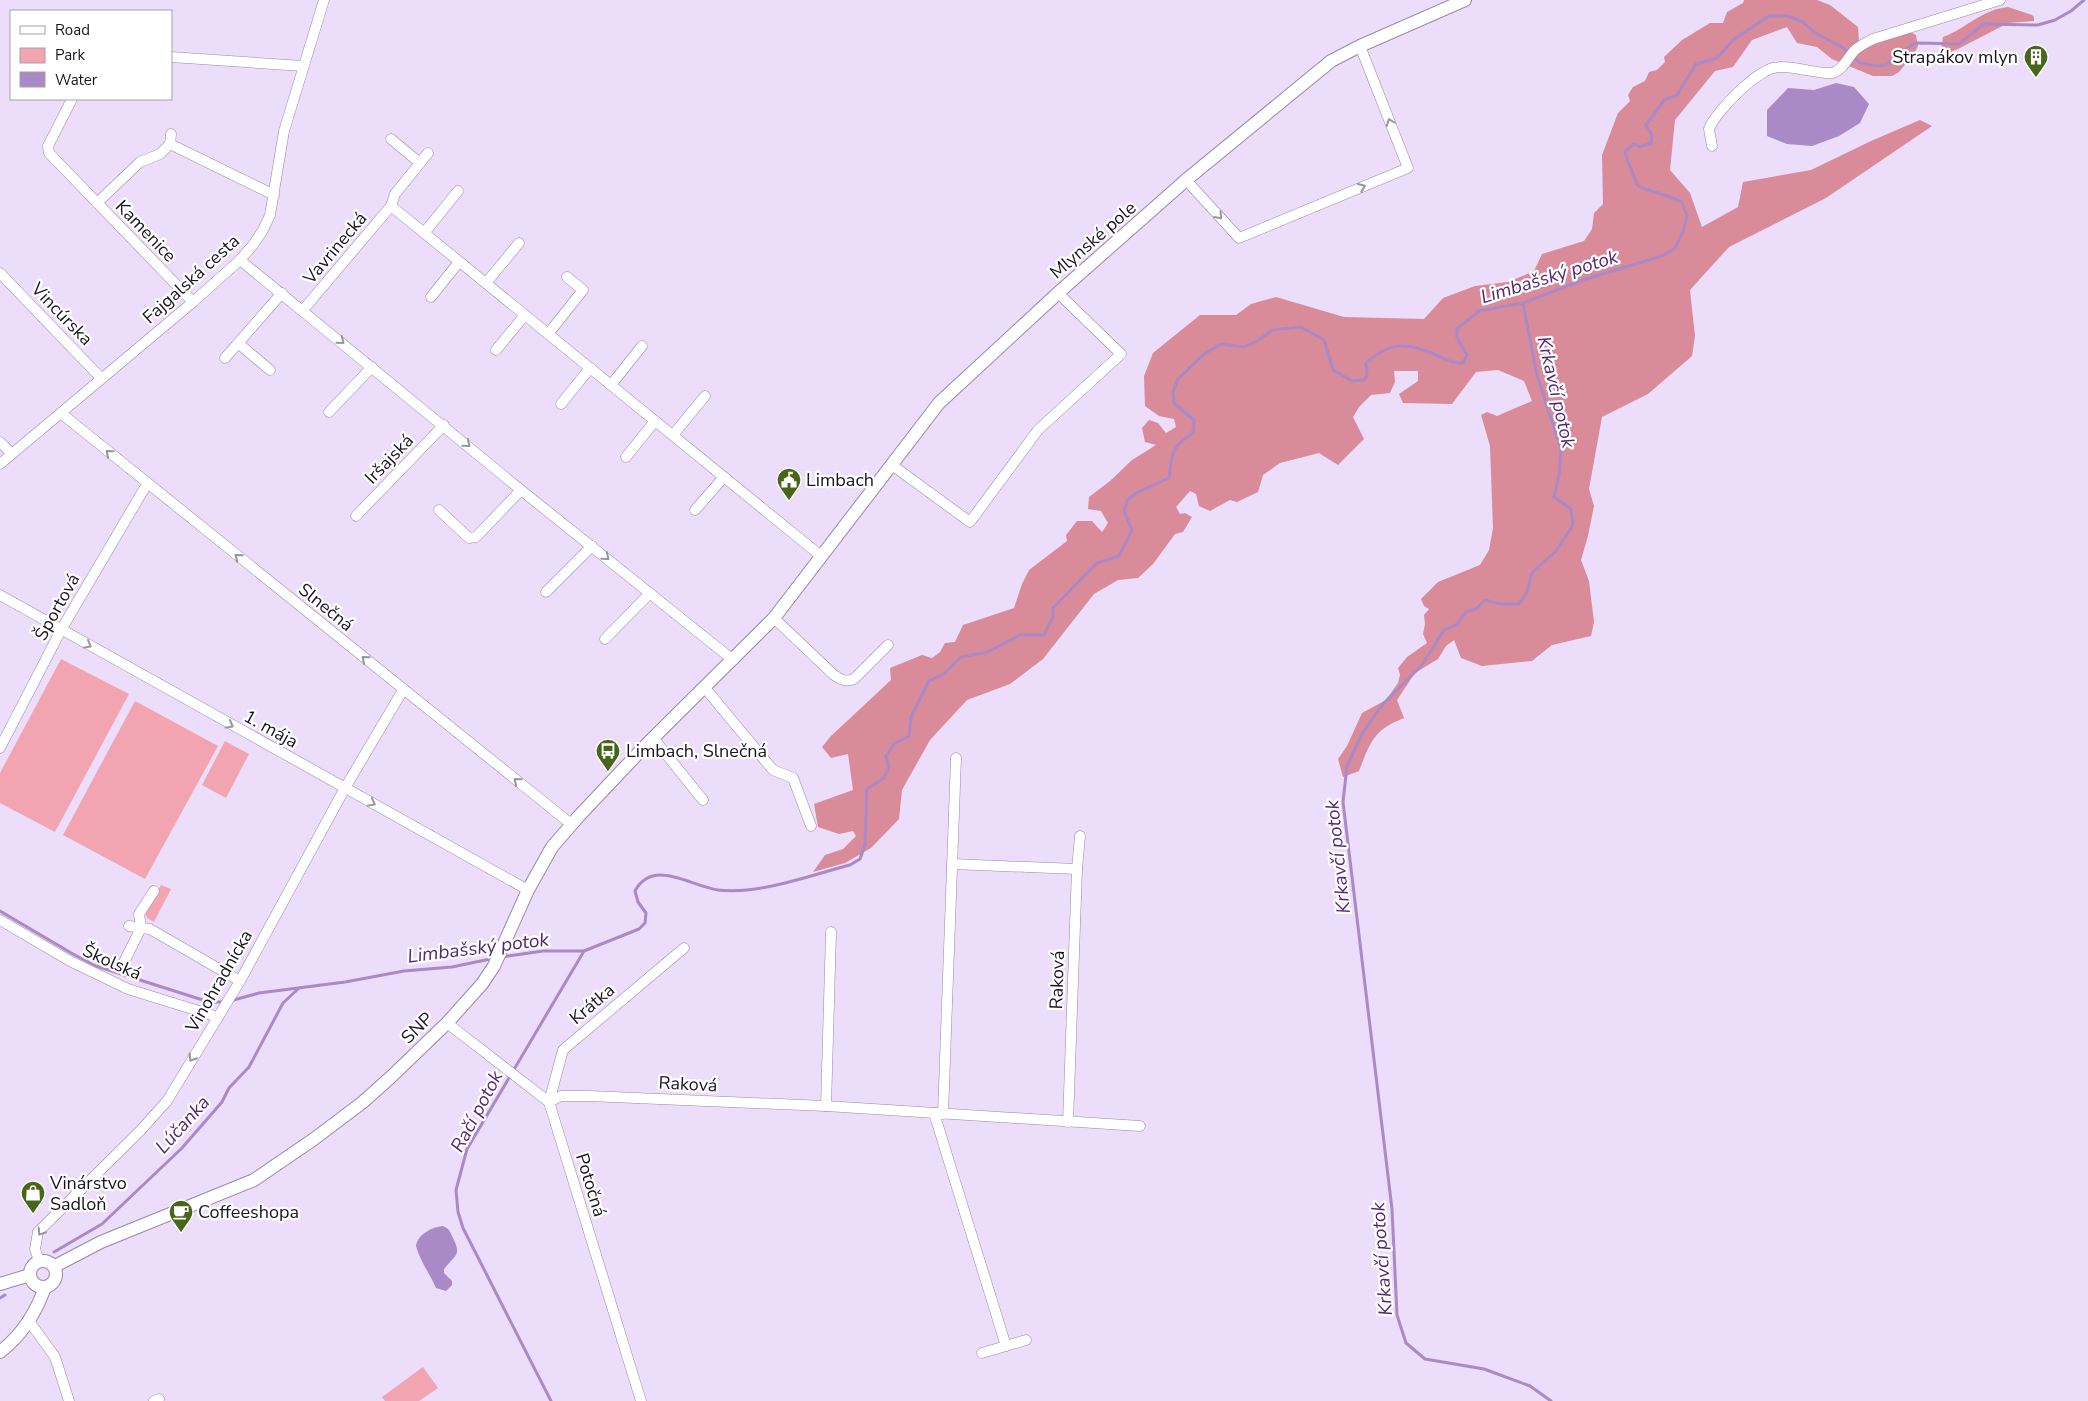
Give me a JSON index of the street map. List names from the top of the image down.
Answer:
{
  "streets": {
    "street": [
      "Kamenice",
      "Mlynské pole",
      "Vavrinecká",
      "Fajgalská cesta",
      "Vincúrska",
      "Iršajská",
      "Športová",
      "Slnečná",
      "1. mája",
      "Školská",
      "Raková",
      "Vinohradnícka",
      "Krátka",
      "SNP",
      "Potočná"
    ]
  },
  "crossings": [
    ["Kamenice", "Fajgalská cesta"],
    ["Mlynské pole", "Vavrinecká"],
    ["Mlynské pole", "SNP"],
    ["Fajgalská cesta", "Vincúrska"],
    ["Fajgalská cesta", "Slnečná"],
    ["Športová", "Slnečná"],
    ["Športová", "1. mája"],
    ["Slnečná", "Vinohradnícka"],
    ["Slnečná", "SNP"],
    ["1. mája", "Vinohradnícka"],
    ["1. mája", "SNP"],
    ["Školská", "Vinohradnícka"],
    ["Raková", "Krátka"],
    ["Raková", "Potočná"],
    ["Vinohradnícka", "SNP"],
    ["Krátka", "Potočná"]
  ],
  "one_way": ["Slnečná", "1. mája", "Vinohradnícka"],
  "water": [
    "Limbašský potok",
    "Krkavčí potok",
    "Račí potok",
    "Lúčanka"
  ],
  "places": {
    "building": ["Strapákov mlyn"],
    "public building": ["Limbach"],
    "bus stop": ["Limbach, Slnečná"],
    "shop": ["Vinárstvo Sadloň"],
    "cafe": ["Coffeeshopa"]
  },
  "legend": ["Road", "Park", "Water"]
}
